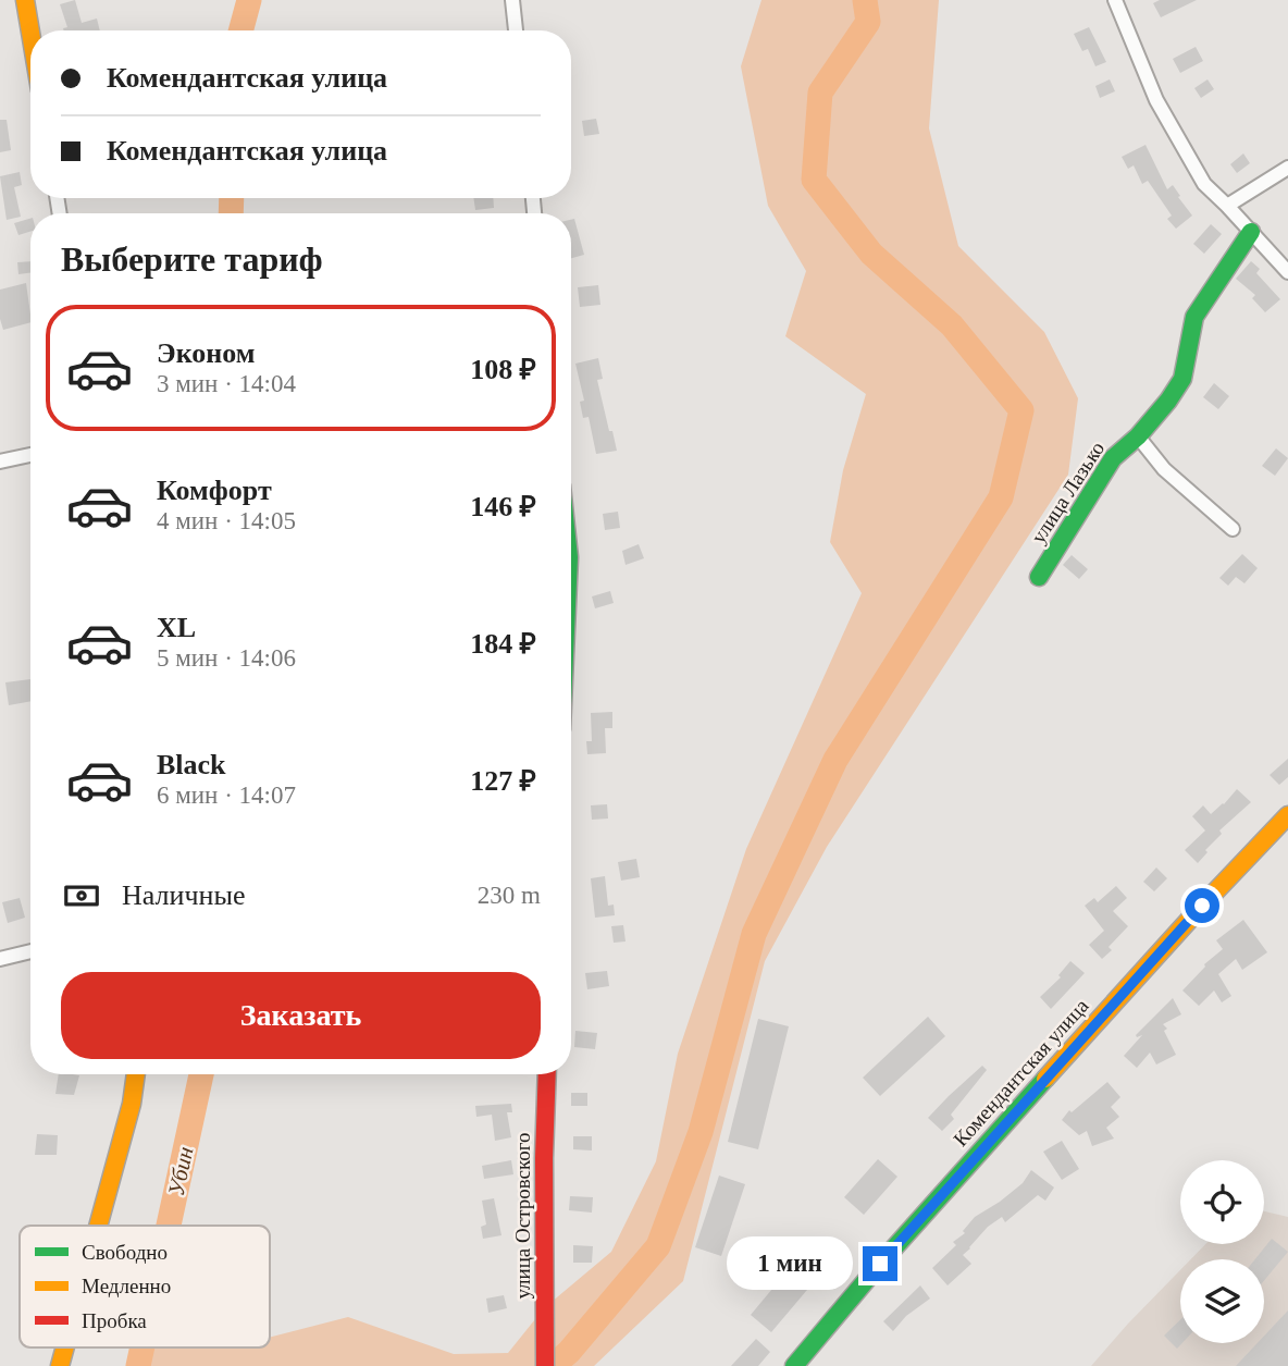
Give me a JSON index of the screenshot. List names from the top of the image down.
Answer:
{
  "streets": {
    "street": ["улица Лазько", "Комендантская улица", "улица Островского"]
  },
  "water": ["Убин"],
  "legend": ["Свободно", "Медленно", "Пробка"],
  "page": {
    "banner": ["Комендантская улица", "Комендантская улица"],
    "heading": "Выберите тариф",
    "list": [
      {
        "name": "Эконом",
        "note": "3 мин · 14:04",
        "value": "108 ₽"
      },
      {
        "name": "Комфорт",
        "note": "4 мин · 14:05",
        "value": "146 ₽"
      },
      {
        "name": "XL",
        "note": "5 мин · 14:06",
        "value": "184 ₽"
      },
      {
        "name": "Black",
        "note": "6 мин · 14:07",
        "value": "127 ₽"
      }
    ],
    "pay": ["Наличные", "230 m"],
    "buttons": "Заказать",
    "bubble": "1 мин"
  }
}
